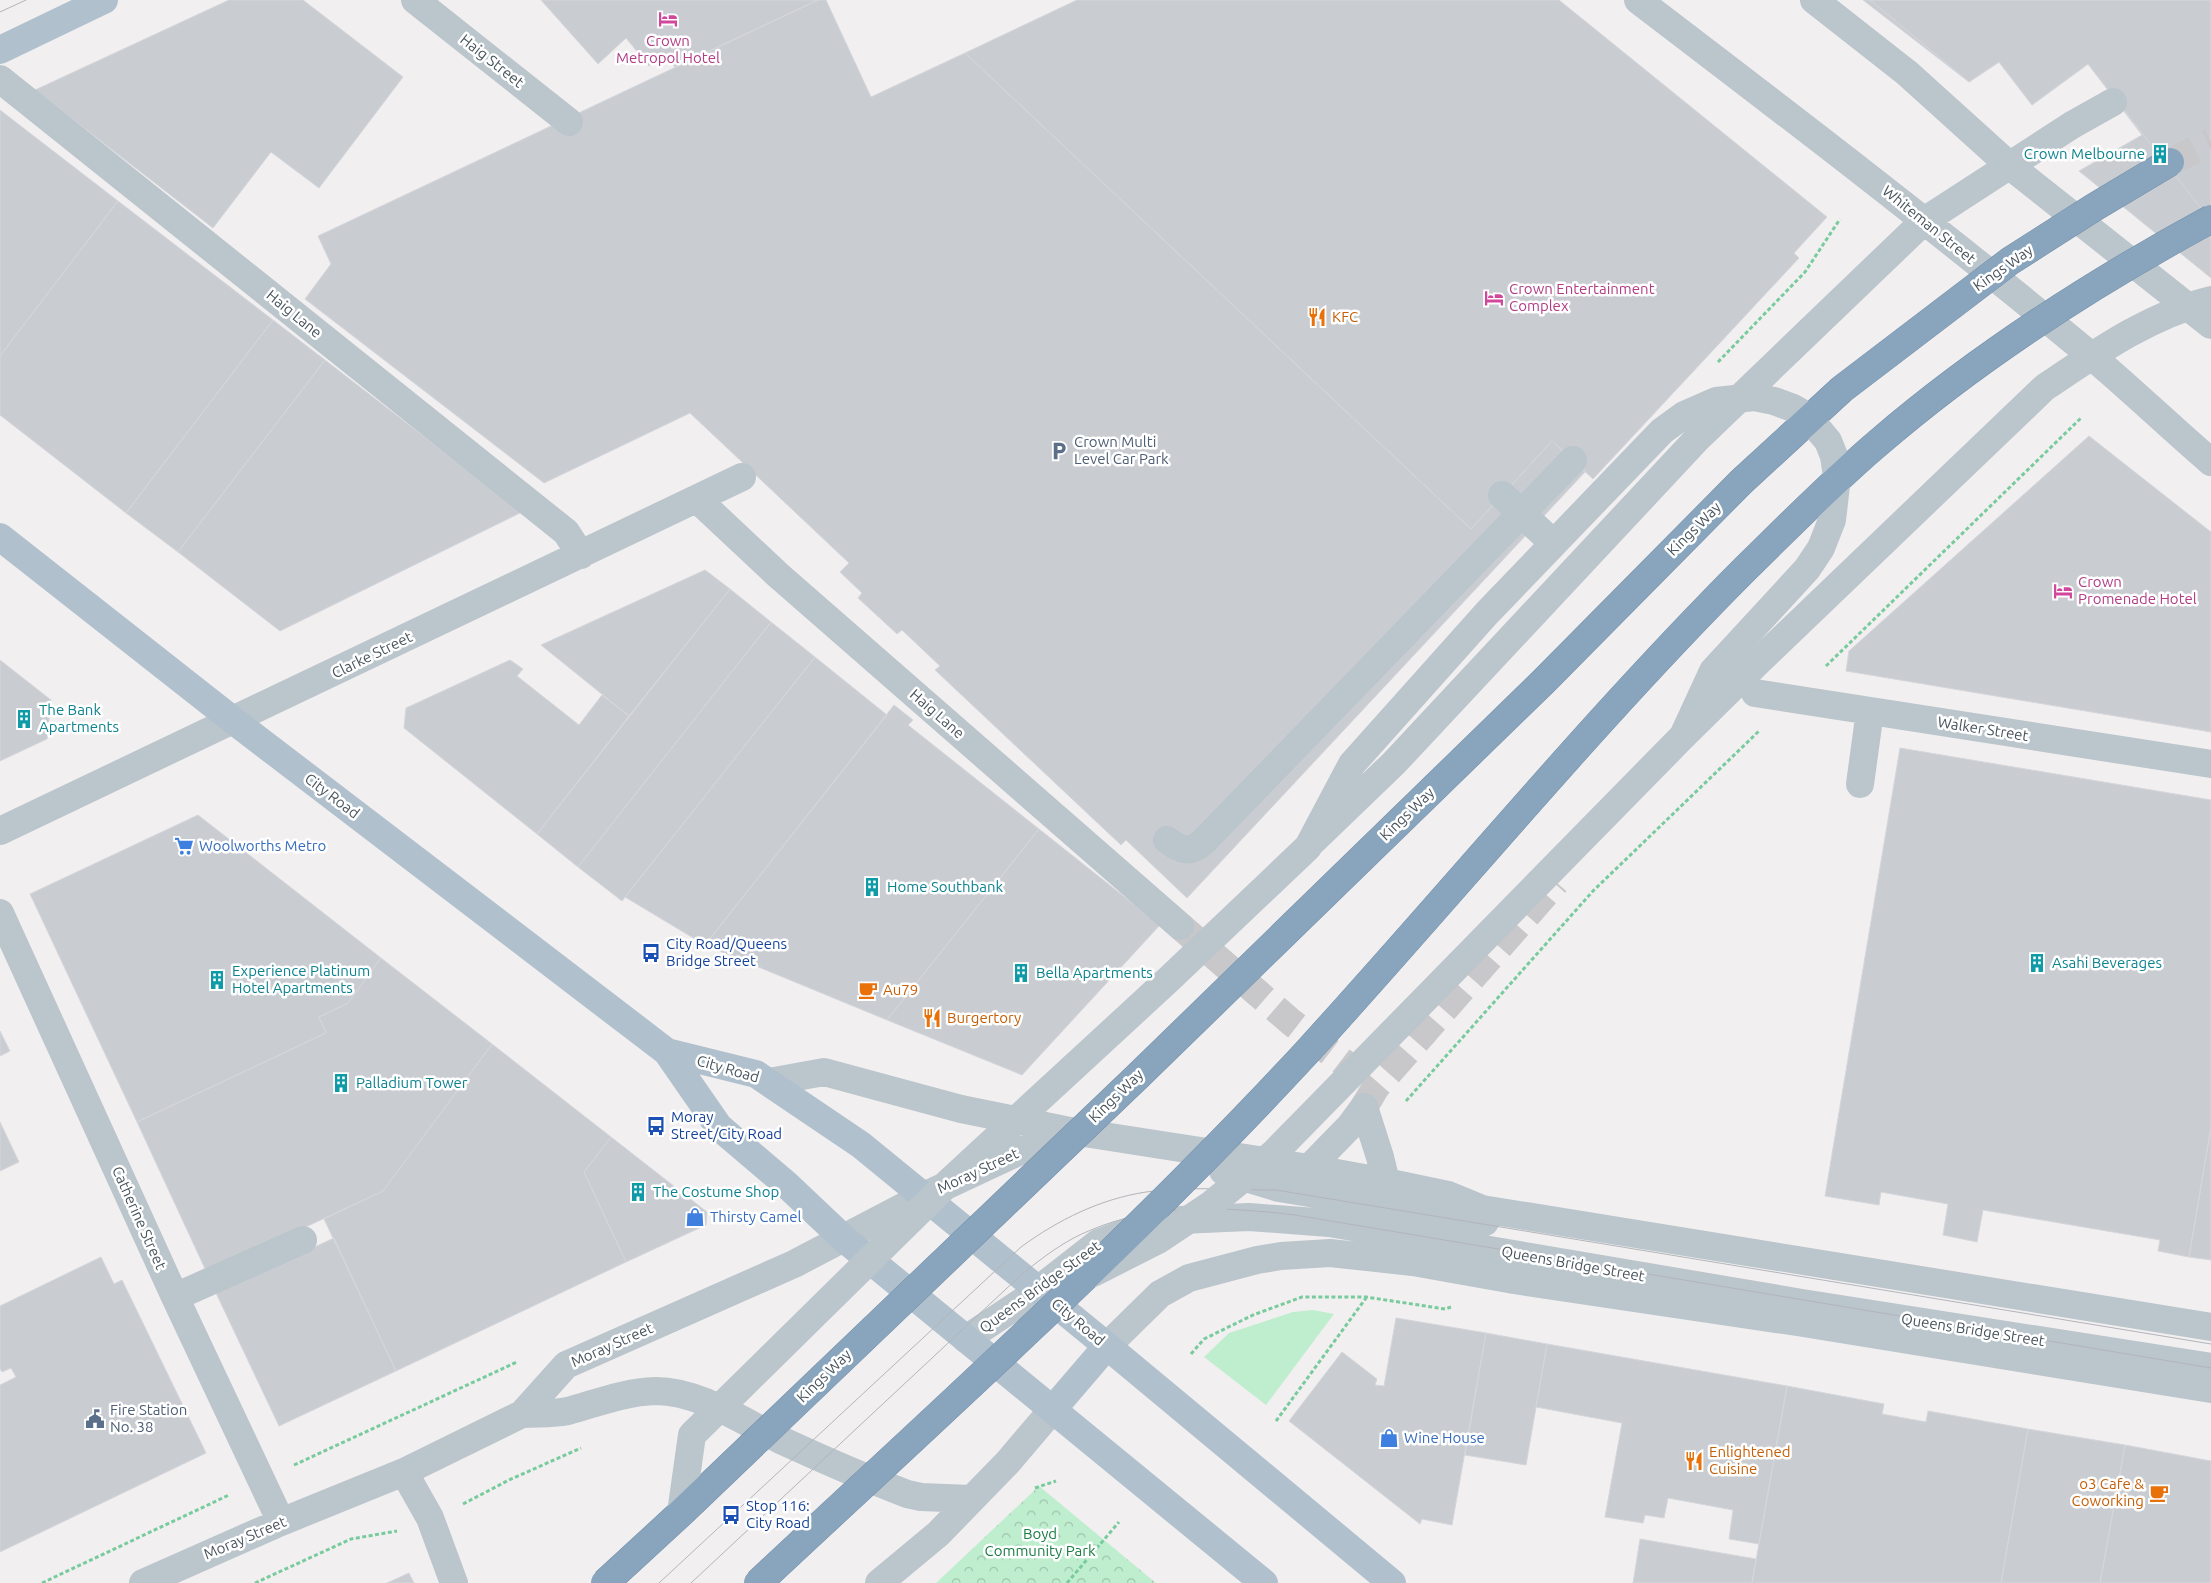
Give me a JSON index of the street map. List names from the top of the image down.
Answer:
{
  "streets": {
    "highway": ["Kings Way"],
    "main road": ["City Road", "Queens Bridge Street"],
    "street": [
      "Haig Street",
      "Whiteman Street",
      "Haig Lane",
      "Clarke Street",
      "Walker Street",
      "Moray Street",
      "Catherine Street"
    ]
  },
  "crossings": [
    ["Haig Lane", "Clarke Street"],
    ["Clarke Street", "City Road"],
    ["City Road", "Moray Street"],
    ["City Road", "Queens Bridge Street"],
    ["Moray Street", "Catherine Street"],
    ["Moray Street", "Queens Bridge Street"]
  ],
  "parks": ["Boyd Community Park"],
  "places": {
    "hotel": ["Crown Metropol Hotel", "Crown Entertainment Complex", "Crown Promenade Hotel"],
    "building": [
      "Crown Melbourne",
      "The Bank Apartments",
      "Home Southbank",
      "Asahi Beverages",
      "Bella Apartments",
      "Experience Platinum Hotel Apartments",
      "Palladium Tower",
      "The Costume Shop"
    ],
    "restaurant": ["KFC", "Burgertory", "Enlightened Cuisine"],
    "parking": ["Crown Multi Level Car Park"],
    "supermarket": ["Woolworths Metro"],
    "bus stop": ["City Road/Queens Bridge Street", "Moray Street/City Road", "Stop 116: City Road"],
    "cafe": ["Au79", "o3 Cafe & Coworking"],
    "shop": ["Thirsty Camel", "Wine House"],
    "public building": ["Fire Station No. 38"]
  }
}
